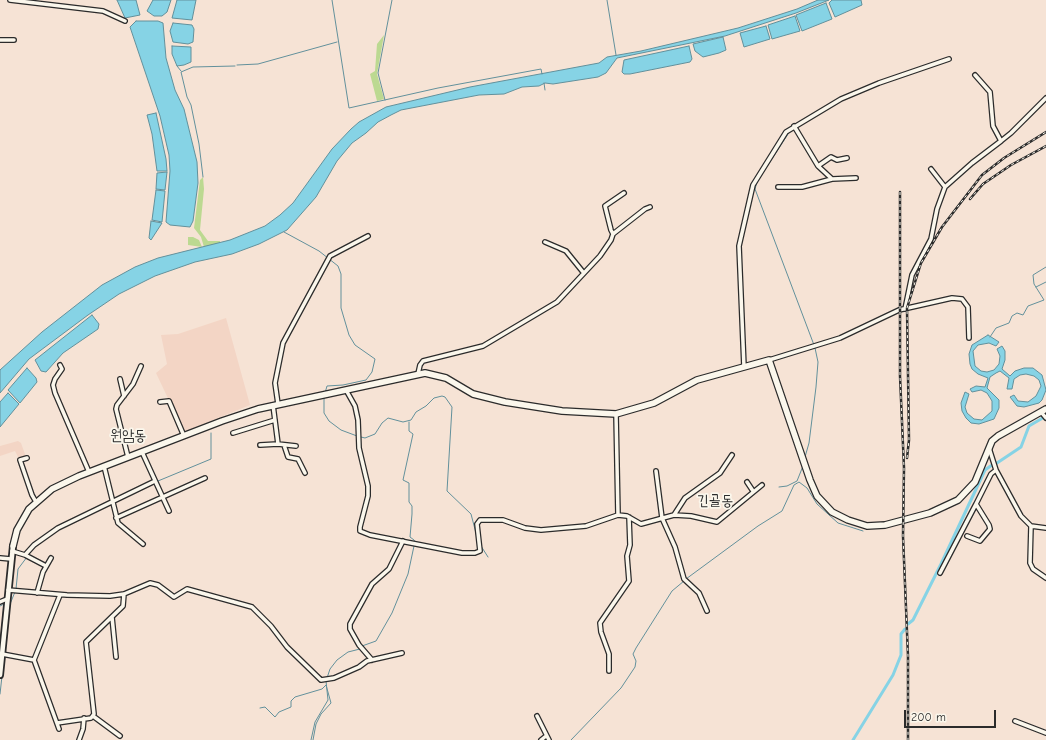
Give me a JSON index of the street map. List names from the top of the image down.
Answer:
{
  "districts": ["원암동", "긴골동"],
  "scale_bar": "200 m"
}
